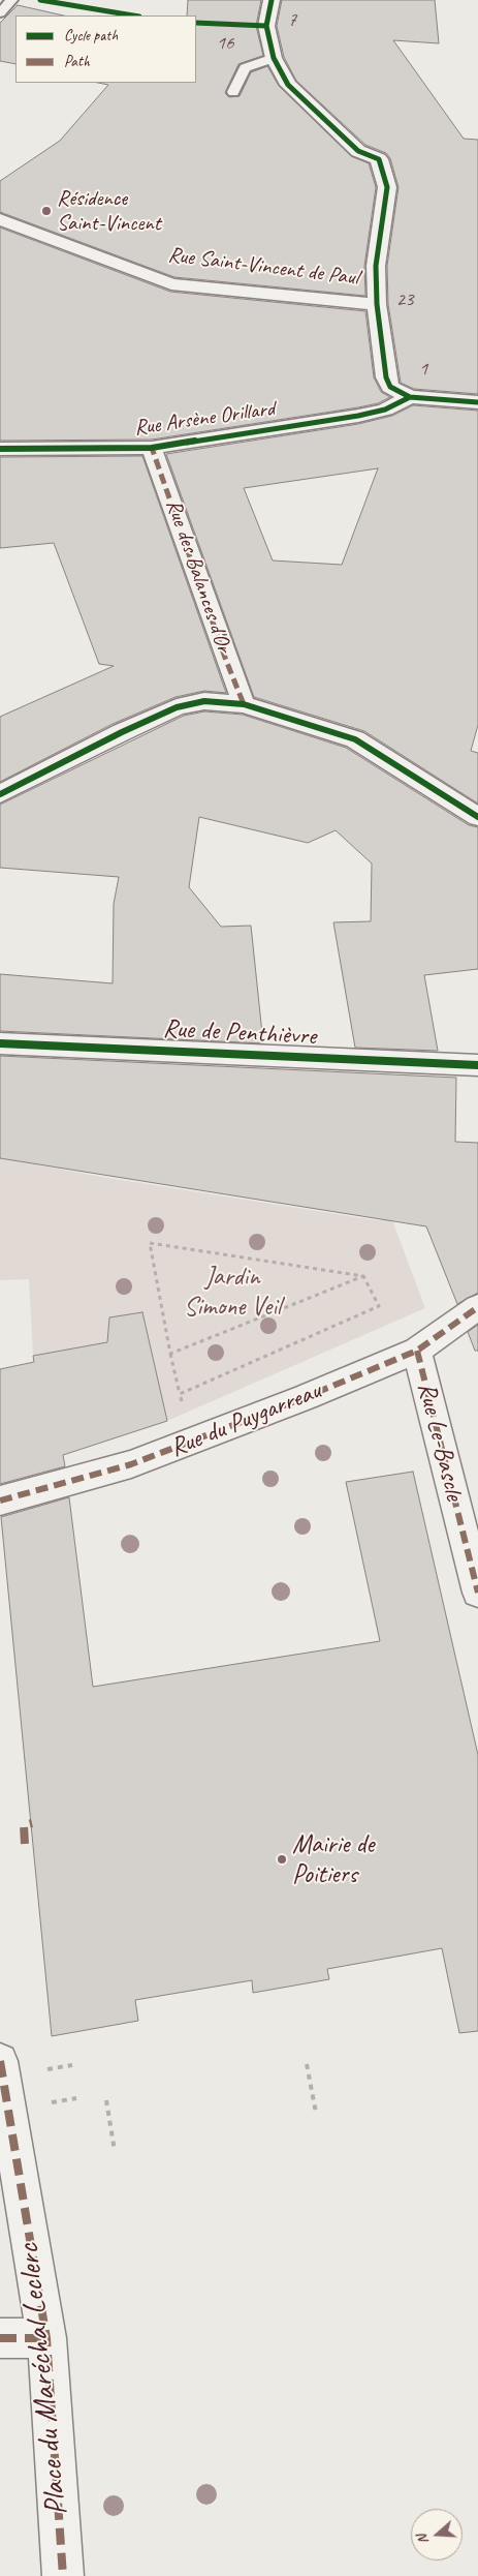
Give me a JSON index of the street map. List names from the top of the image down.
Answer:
{
  "streets": {
    "street": [
      "Rue Saint-Vincent de Paul",
      "Rue Arsène Orillard",
      "Rue des Balances d'Or",
      "Rue de Penthièvre",
      "Rue du Puygarreau",
      "Rue Le-Bascle",
      "Place du Maréchal Leclerc"
    ]
  },
  "crossings": [
    ["Rue Arsène Orillard", "Rue des Balances d'Or"],
    ["Rue du Puygarreau", "Rue Le-Bascle"]
  ],
  "parks": ["Jardin Simone Veil"],
  "places": ["Résidence Saint-Vincent", "Mairie de Poitiers"],
  "house_numbers": [
    "7",
    "16",
    "23",
    "1"
  ],
  "legend": ["Cycle path", "Path"],
  "north": "left"
}
